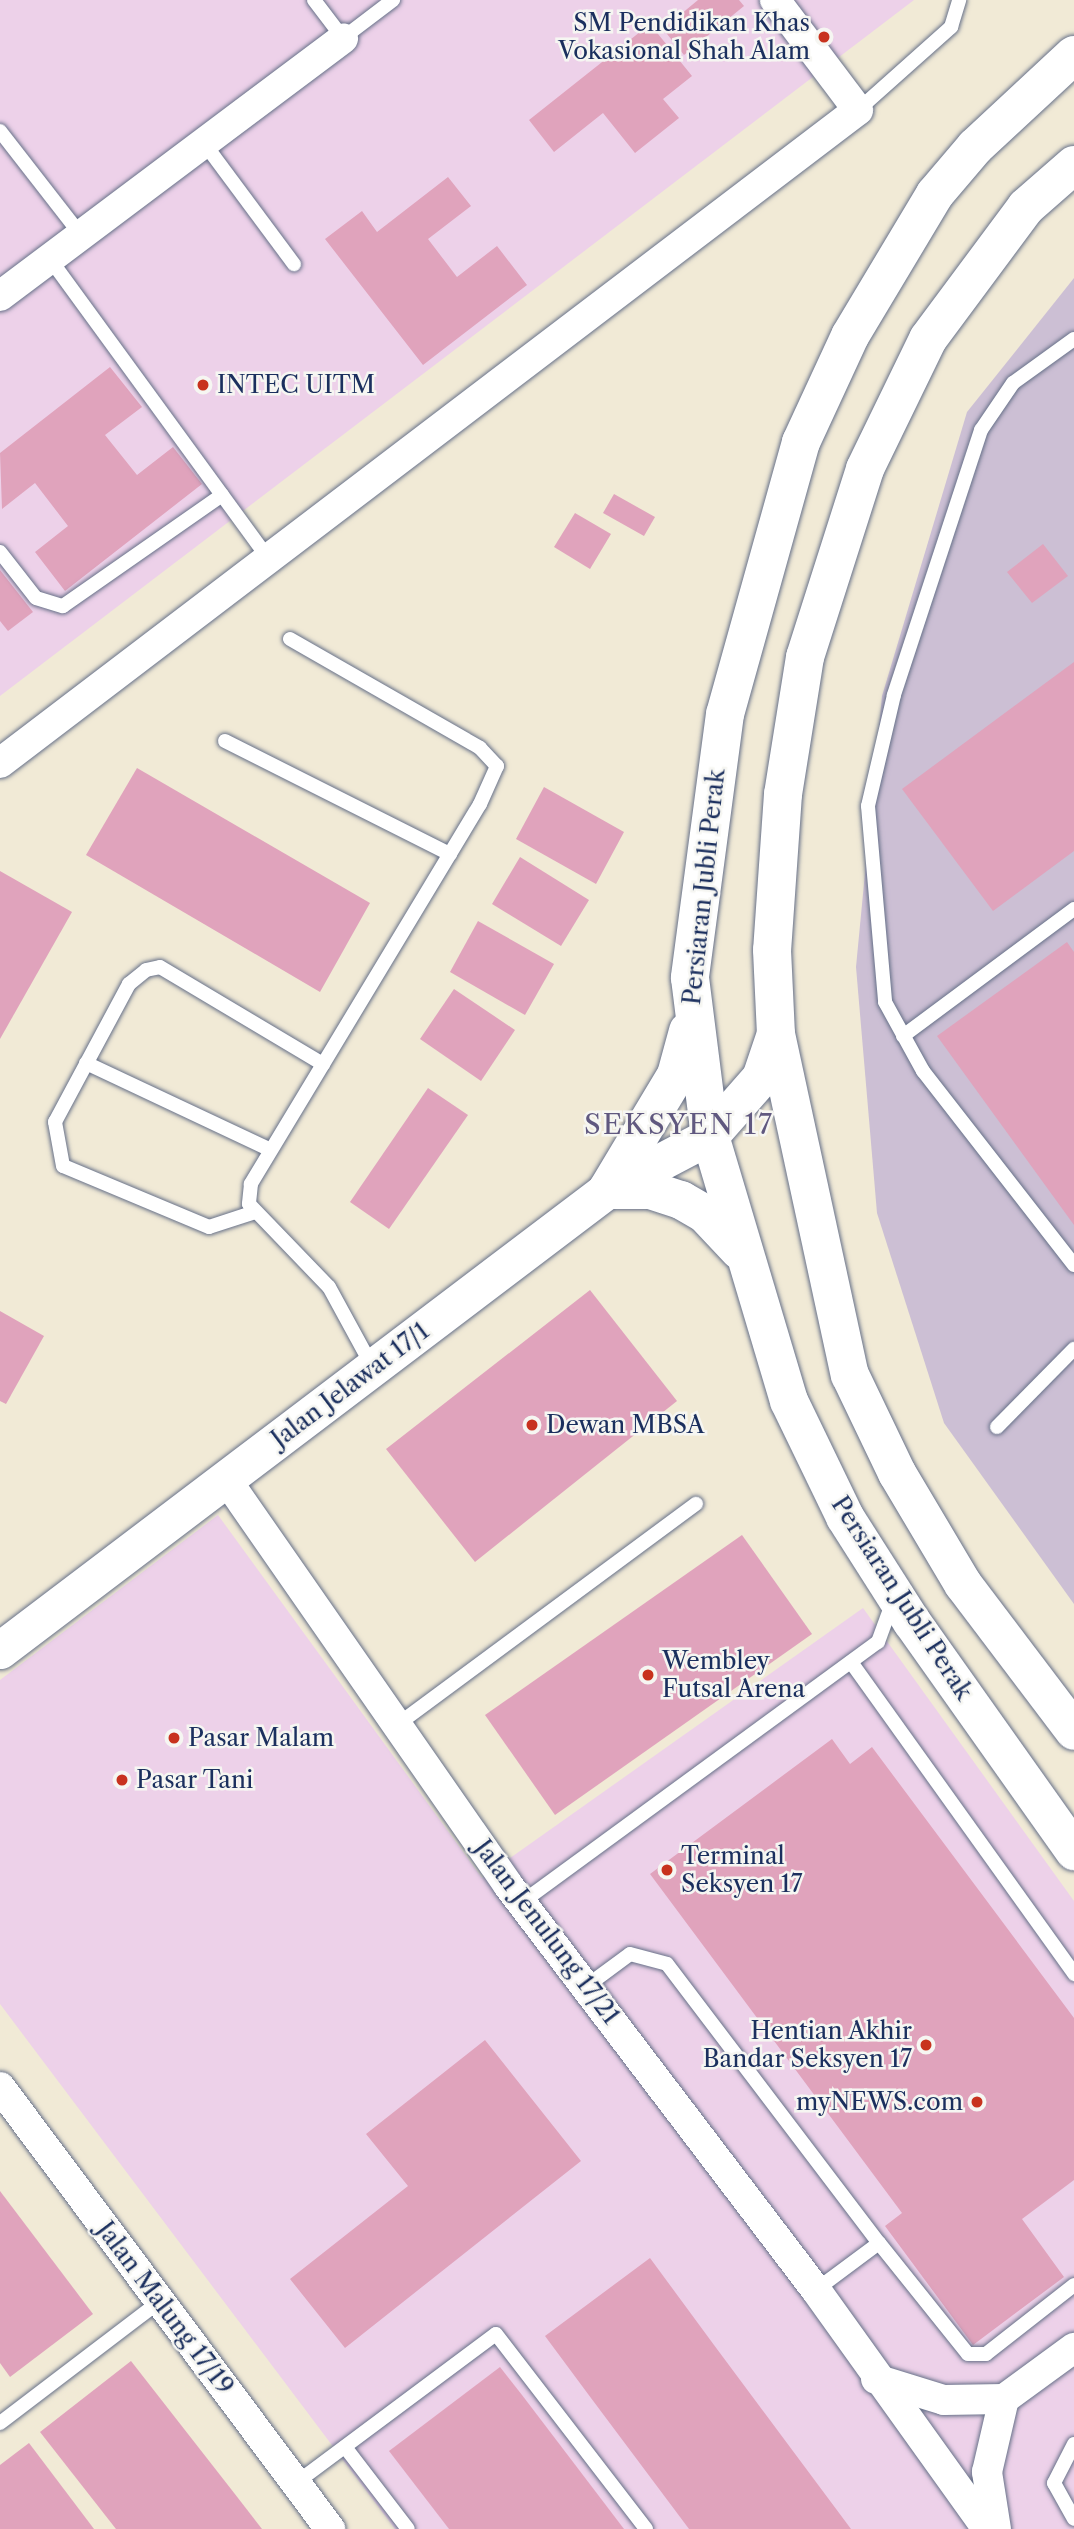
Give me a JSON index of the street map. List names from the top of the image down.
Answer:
{
  "streets": {
    "main road": ["Persiaran Jubli Perak"],
    "street": ["Jalan Jelawat 17/1", "Jalan Jenulung 17/21", "Jalan Malung 17/19"]
  },
  "crossings": [
    ["Persiaran Jubli Perak", "Jalan Jelawat 17/1"],
    ["Jalan Jelawat 17/1", "Jalan Jenulung 17/21"]
  ],
  "districts": ["SEKSYEN 17"],
  "places": [
    "SM Pendidikan Khas Vokasional Shah Alam",
    "INTEC UITM",
    "Dewan MBSA",
    "Wembley Futsal Arena",
    "Pasar Malam",
    "Pasar Tani",
    "Terminal Seksyen 17",
    "Hentian Akhir Bandar Seksyen 17",
    "myNEWS.com"
  ]
}
